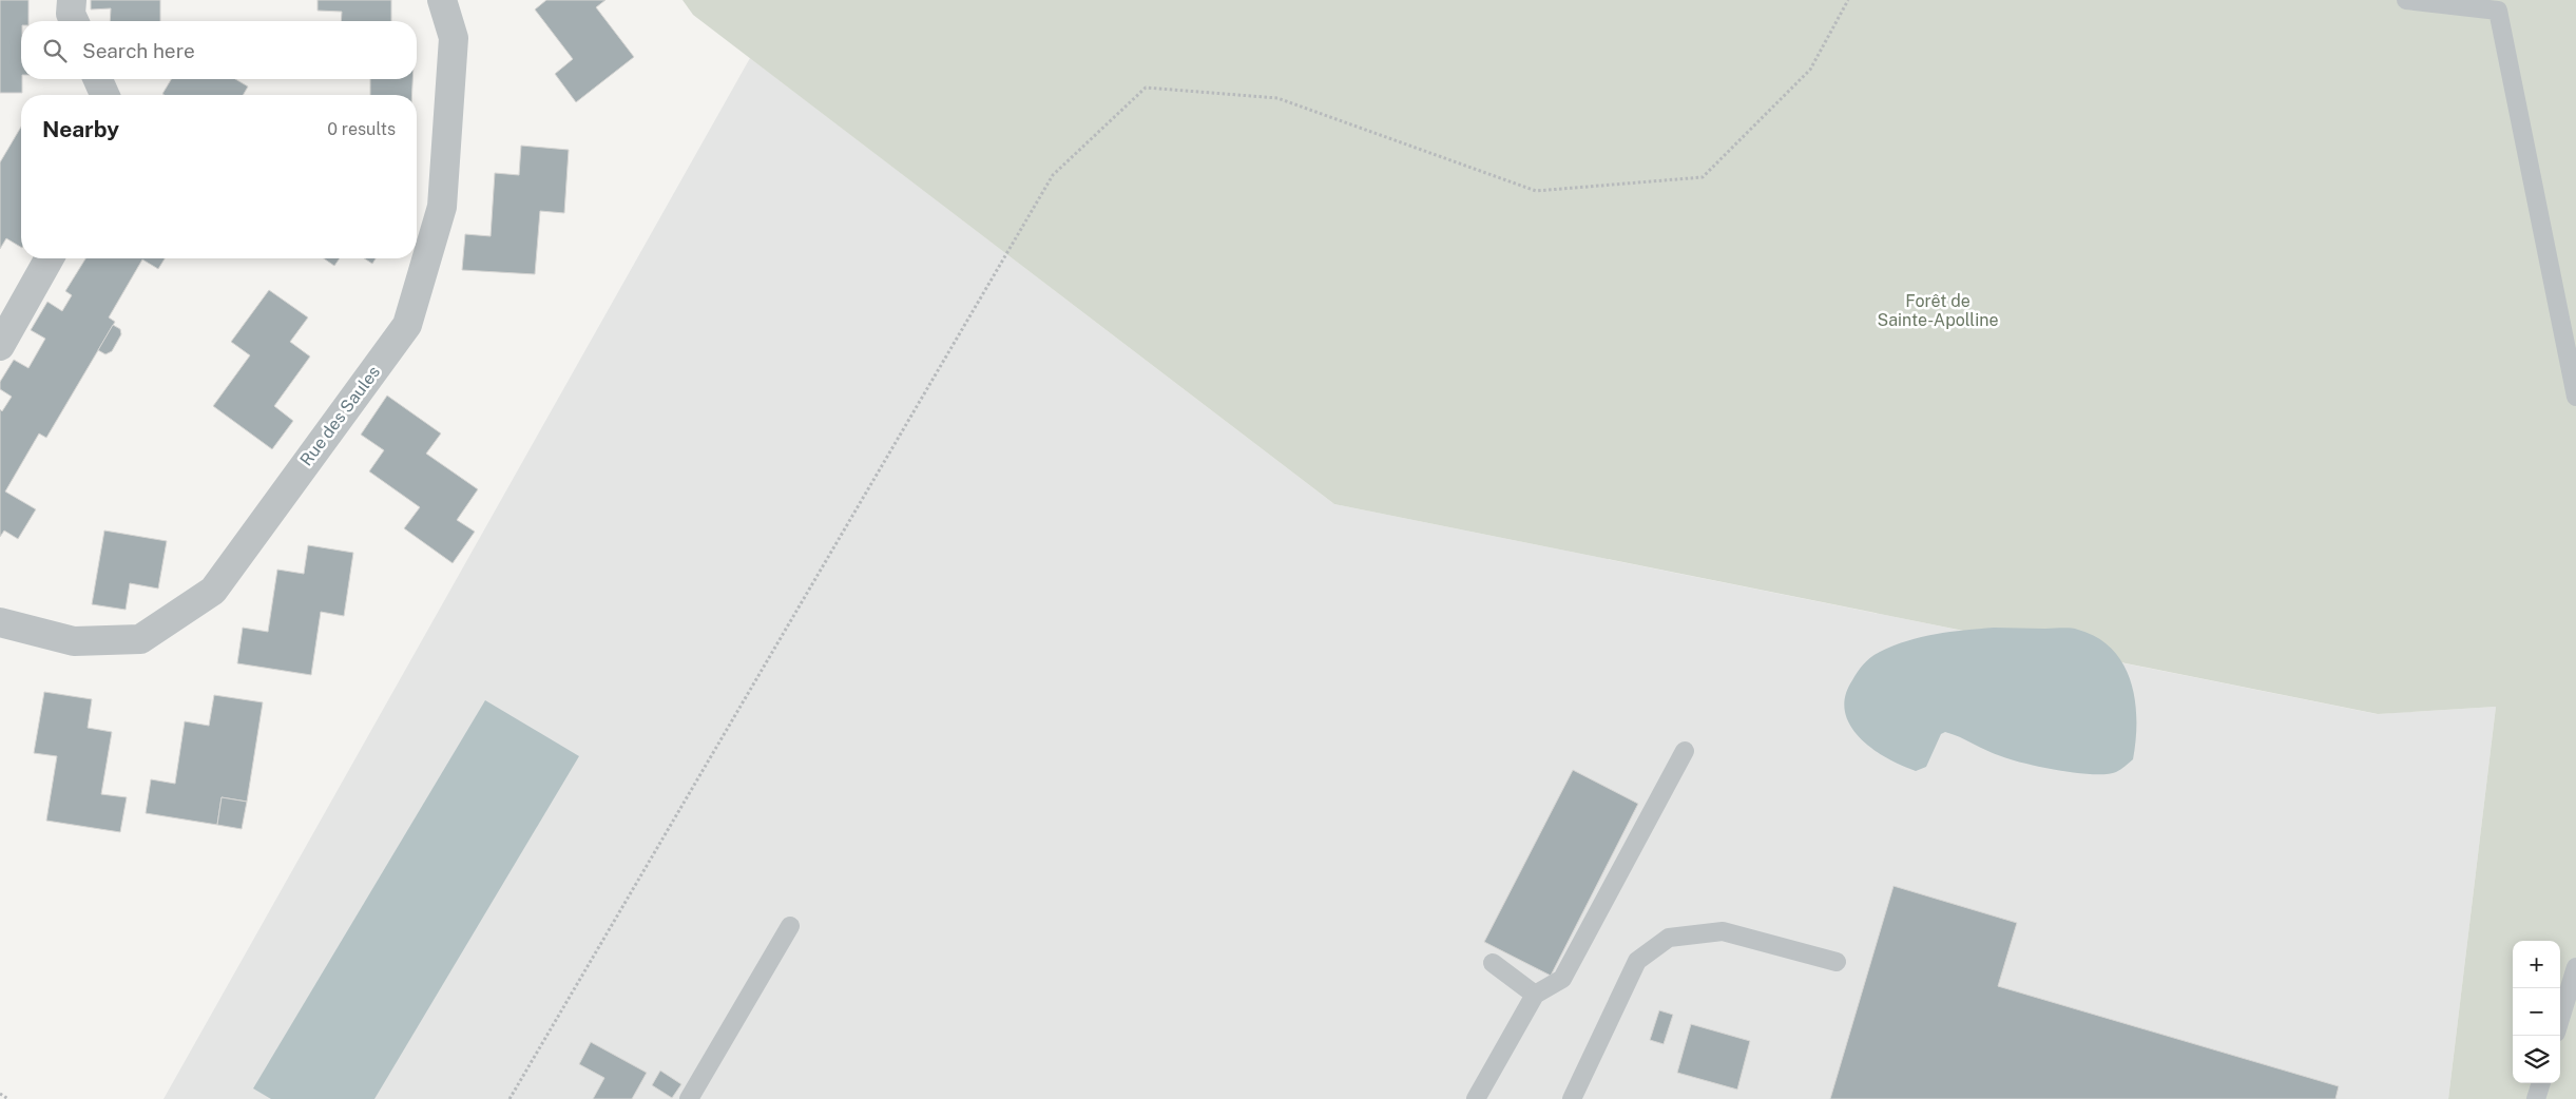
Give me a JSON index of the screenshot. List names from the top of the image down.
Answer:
{
  "streets": {
    "street": ["Rue des Saules"]
  },
  "parks": ["Forêt de Sainte-Apolline"],
  "page": {
    "search": "Search here",
    "heading": ["Nearby", "0 results"],
    "map_buttons": ["+", "−"]
  }
}
